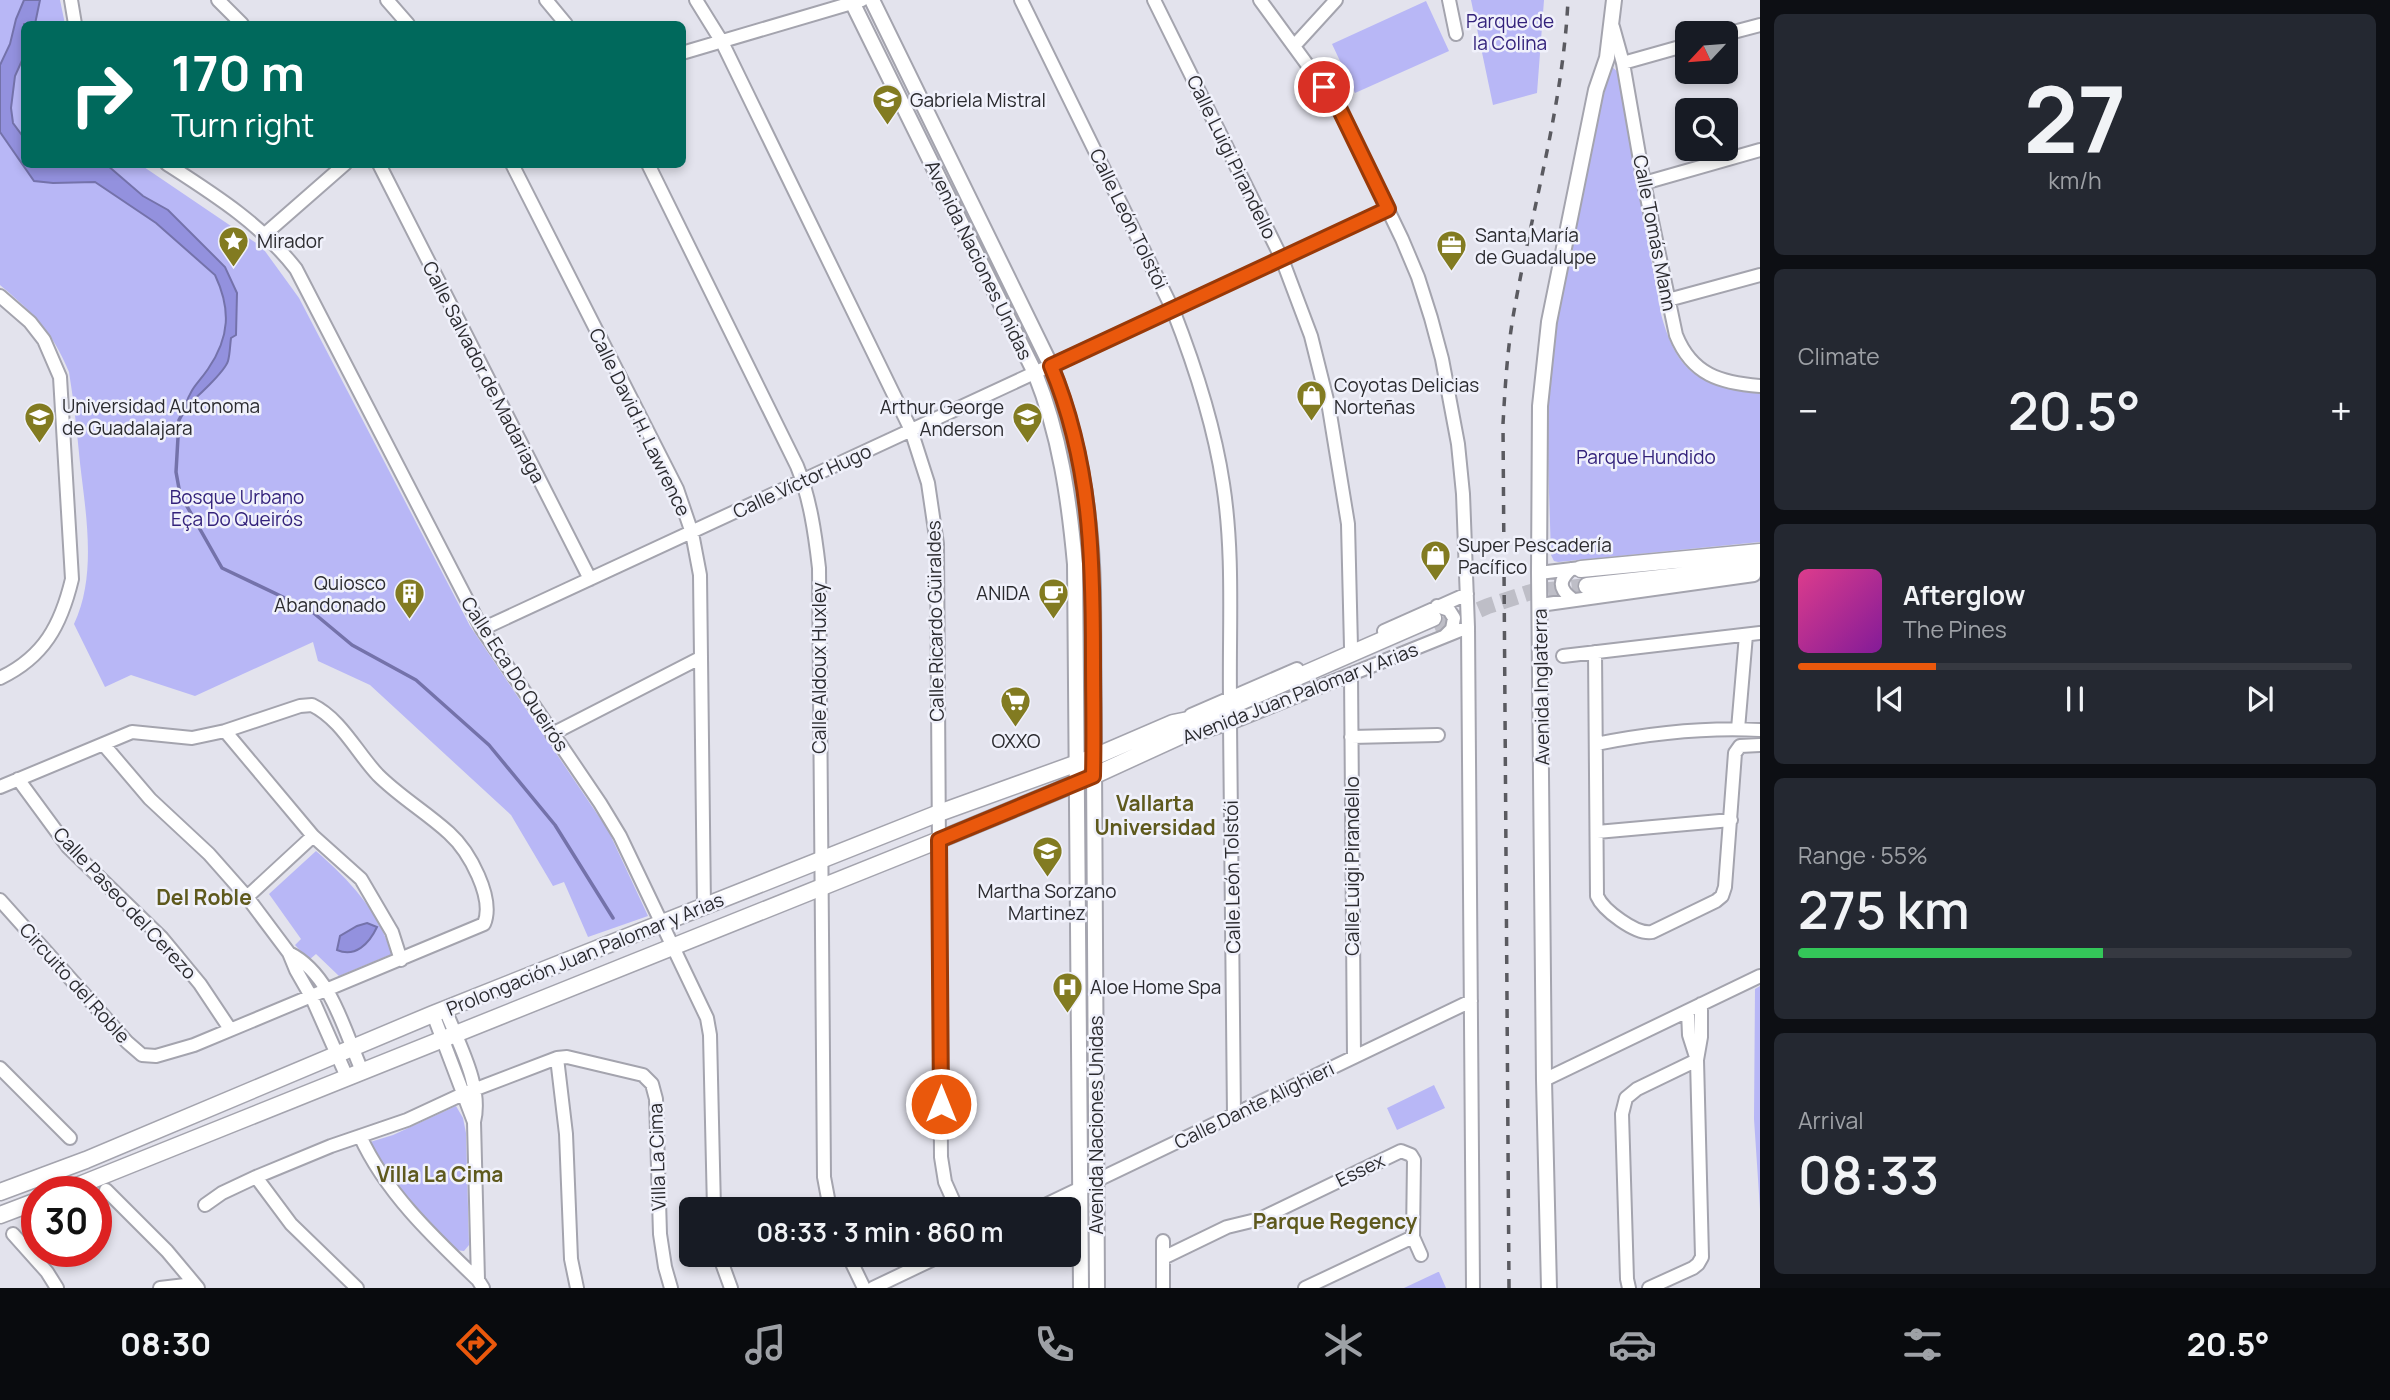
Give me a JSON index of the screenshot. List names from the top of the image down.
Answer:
{
  "streets": {
    "main road": ["Avenida Juan Palomar y Arias", "Prolongación Juan Palomar y Arias"],
    "street": [
      "Calle Luigi Pirandello",
      "Calle León Tolstói",
      "Calle Tomás Mann",
      "Avenida Naciones Unidas",
      "Calle Salvador de Madariaga",
      "Calle David H. Lawrence",
      "Calle Víctor Hugo",
      "Calle Ricardo Güiraldes",
      "Calle Aldoux Huxley",
      "Calle Eca Do Queirós",
      "Avenida Inglaterra",
      "Calle Paseo del Cerezo",
      "Circuito del Roble",
      "Calle Dante Alighieri",
      "Villa La Cima",
      "Essex"
    ]
  },
  "crossings": [
    ["Calle Luigi Pirandello", "Calle Víctor Hugo"],
    ["Calle Luigi Pirandello", "Avenida Juan Palomar y Arias"],
    ["Calle Luigi Pirandello", "Calle Dante Alighieri"],
    ["Calle León Tolstói", "Calle Víctor Hugo"],
    ["Calle León Tolstói", "Avenida Juan Palomar y Arias"],
    ["Calle León Tolstói", "Calle Dante Alighieri"],
    ["Calle Tomás Mann", "Avenida Inglaterra"],
    ["Avenida Naciones Unidas", "Calle Víctor Hugo"],
    ["Avenida Naciones Unidas", "Prolongación Juan Palomar y Arias"],
    ["Avenida Naciones Unidas", "Calle Dante Alighieri"],
    ["Calle Salvador de Madariaga", "Calle Víctor Hugo"],
    ["Calle David H. Lawrence", "Calle Víctor Hugo"],
    ["Calle David H. Lawrence", "Prolongación Juan Palomar y Arias"],
    ["Calle Víctor Hugo", "Calle Ricardo Güiraldes"],
    ["Calle Víctor Hugo", "Calle Aldoux Huxley"],
    ["Calle Víctor Hugo", "Calle Eca Do Queirós"],
    ["Calle Ricardo Güiraldes", "Prolongación Juan Palomar y Arias"],
    ["Calle Aldoux Huxley", "Prolongación Juan Palomar y Arias"],
    ["Calle Eca Do Queirós", "Prolongación Juan Palomar y Arias"],
    ["Avenida Juan Palomar y Arias", "Prolongación Juan Palomar y Arias"],
    ["Calle Paseo del Cerezo", "Circuito del Roble"]
  ],
  "districts": [
    "Vallarta Universidad",
    "Del Roble",
    "Villa La Cima",
    "Parque Regency"
  ],
  "parks": ["Parque de la Colina", "Parque Hundido", "Bosque Urbano Eça Do Queirós"],
  "places": {
    "school or university": [
      "Gabriela Mistral",
      "Universidad Autonoma de Guadalajara",
      "Arthur George Anderson",
      "Martha Sorzano Martinez"
    ],
    "place": ["Mirador"],
    "office": ["Santa María de Guadalupe"],
    "shop": ["Coyotas Delicias Norteñas", "Super Pescadería Pacífico"],
    "cafe": ["ANIDA"],
    "building": ["Quiosco Abandonado"],
    "supermarket": ["OXXO"],
    "hospital": ["Aloe Home Spa"]
  },
  "north": "bottom left",
  "page": {
    "tile": [
      ["27", "km/h"],
      "Climate",
      ["Range · 55%", "275 km"],
      ["Arrival", "08:33"]
    ],
    "turn": ["170 m", "Turn right"],
    "heat": ["−", "20.5°", "+"],
    "song": ["Afterglow", "The Pines"],
    "limit": "30",
    "trip": "08:33 · 3 min · 860 m",
    "tabs": ["08:30", "20.5°"]
  }
}
